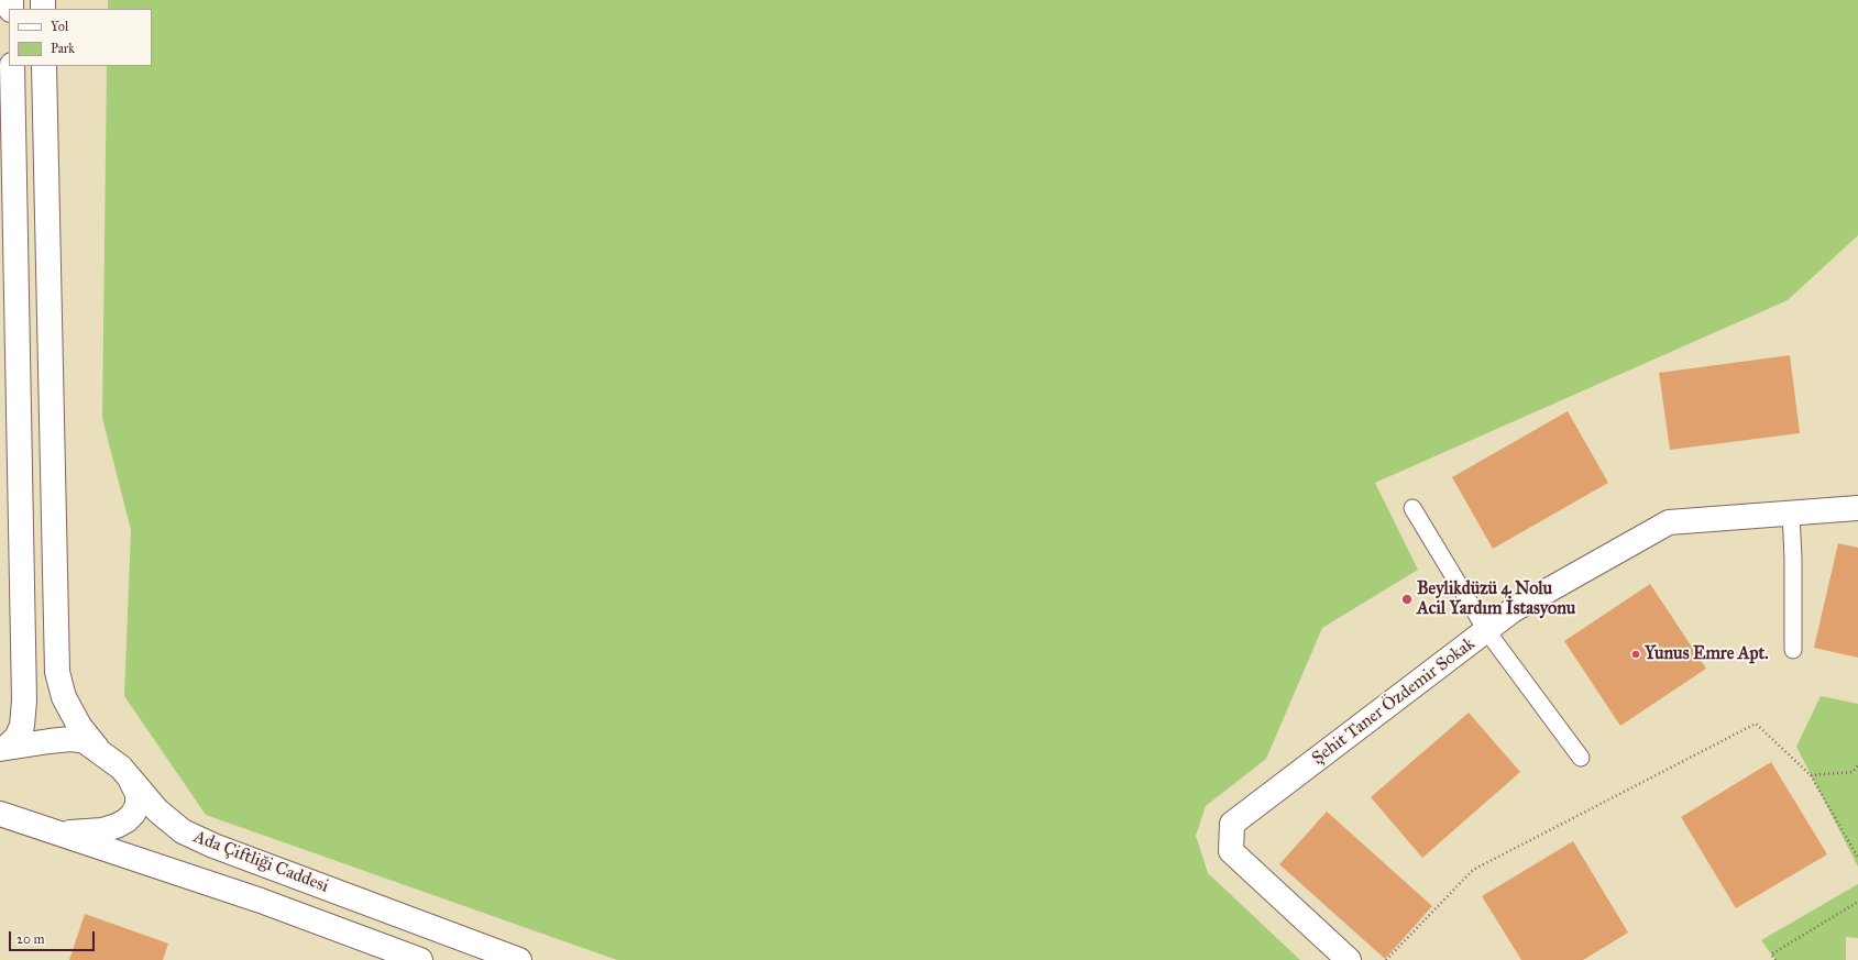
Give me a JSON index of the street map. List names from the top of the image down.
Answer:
{
  "streets": {
    "street": ["Şehit Taner Özdemir Sokak", "Ada Çiftliği Caddesi"]
  },
  "places": ["Beylikdüzü 4 Nolu Acil Yardım İstasyonu", "Yunus Emre Apt."],
  "legend": ["Yol", "Park"],
  "scale_bar": "20 m"
}
